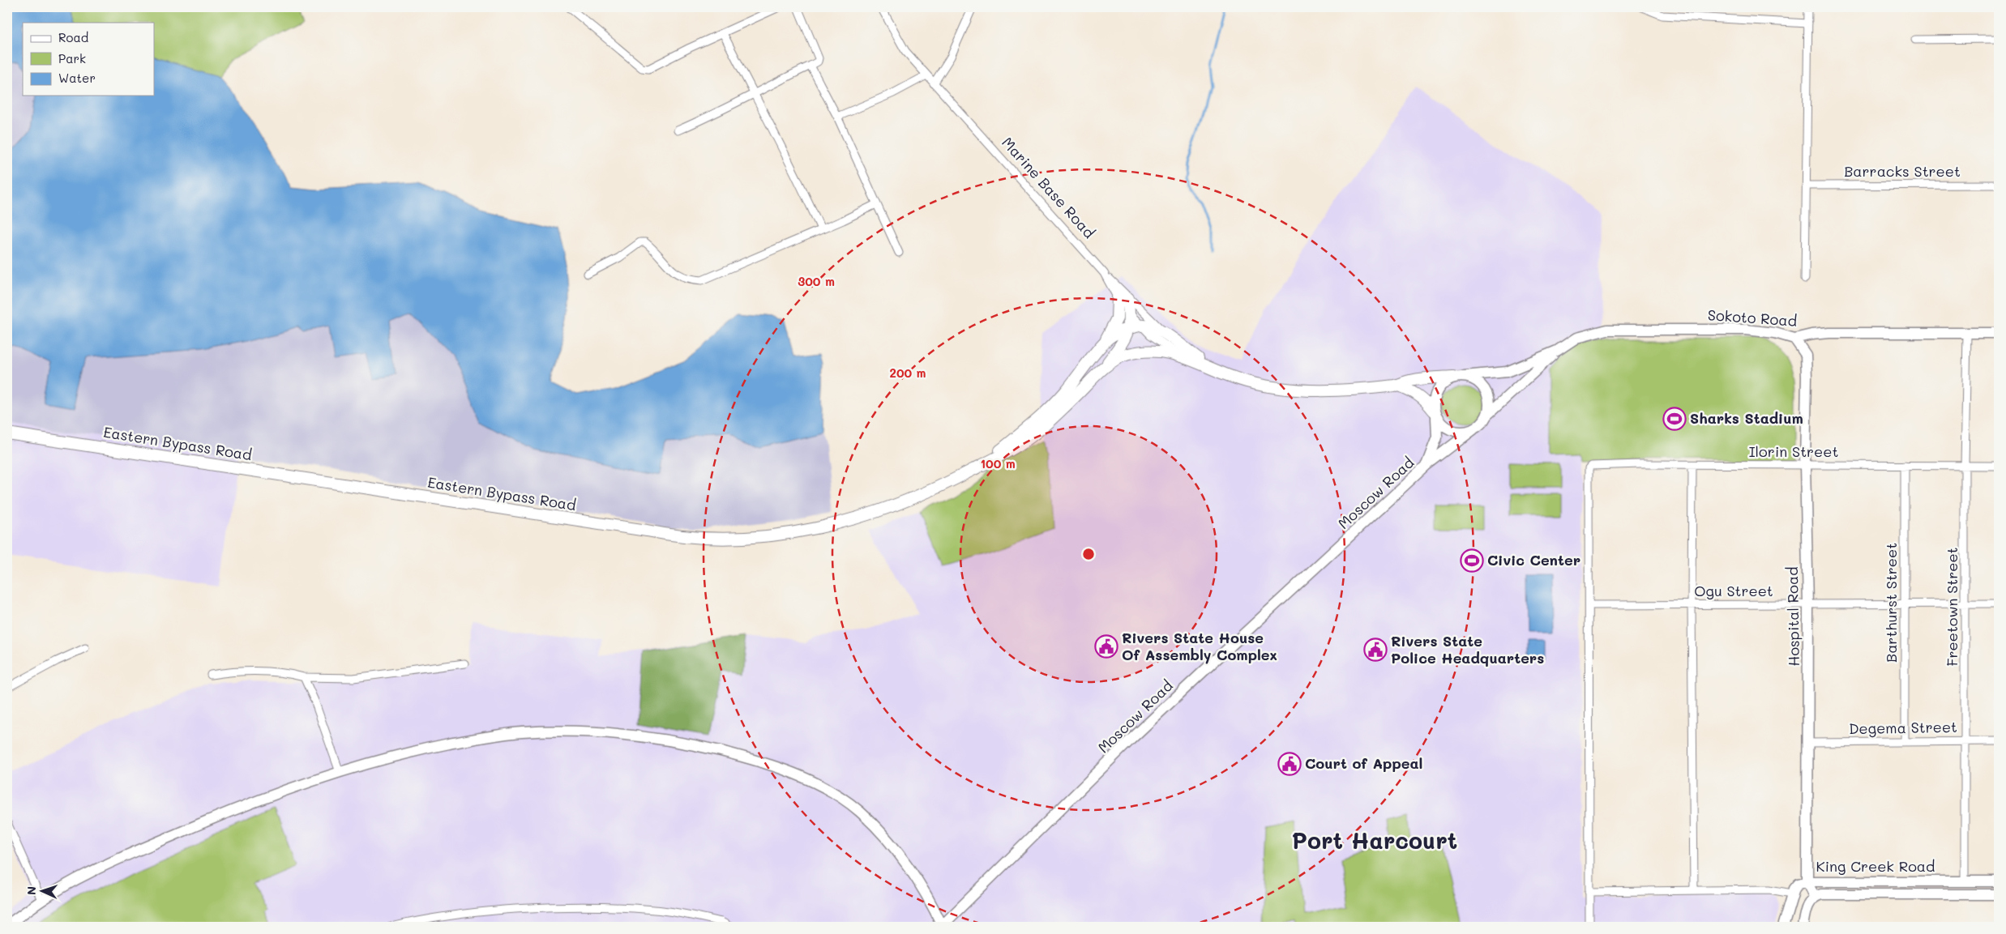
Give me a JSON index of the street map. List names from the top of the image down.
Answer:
{
  "streets": {
    "main road": ["Eastern Bypass Road"],
    "street": [
      "Barracks Street",
      "Marine Base Road",
      "Sokoto Road",
      "Ilorin Street",
      "Moscow Road",
      "Ogu Street",
      "Barthurst Street",
      "Freetown Street",
      "Hospital Road",
      "Degema Street",
      "King Creek Road"
    ]
  },
  "crossings": [
    ["Sokoto Road", "Moscow Road"],
    ["Sokoto Road", "Freetown Street"],
    ["Sokoto Road", "Hospital Road"],
    ["Ilorin Street", "Ogu Street"],
    ["Ilorin Street", "Barthurst Street"],
    ["Ilorin Street", "Freetown Street"],
    ["Ilorin Street", "Hospital Road"],
    ["Ogu Street", "Barthurst Street"],
    ["Ogu Street", "Freetown Street"],
    ["Ogu Street", "Hospital Road"],
    ["Barthurst Street", "Degema Street"],
    ["Freetown Street", "Degema Street"],
    ["Freetown Street", "King Creek Road"],
    ["Hospital Road", "Degema Street"],
    ["Hospital Road", "King Creek Road"]
  ],
  "districts": ["Port Harcourt"],
  "places": {
    "sports": ["Sharks Stadium", "Civic Center"],
    "public building": ["Rivers State House Of Assembly Complex", "Rivers State Police Headquarters", "Court of Appeal"]
  },
  "legend": ["Road", "Park", "Water"],
  "north": "left",
  "rings": ["300 m", "200 m", "100 m"]
}
